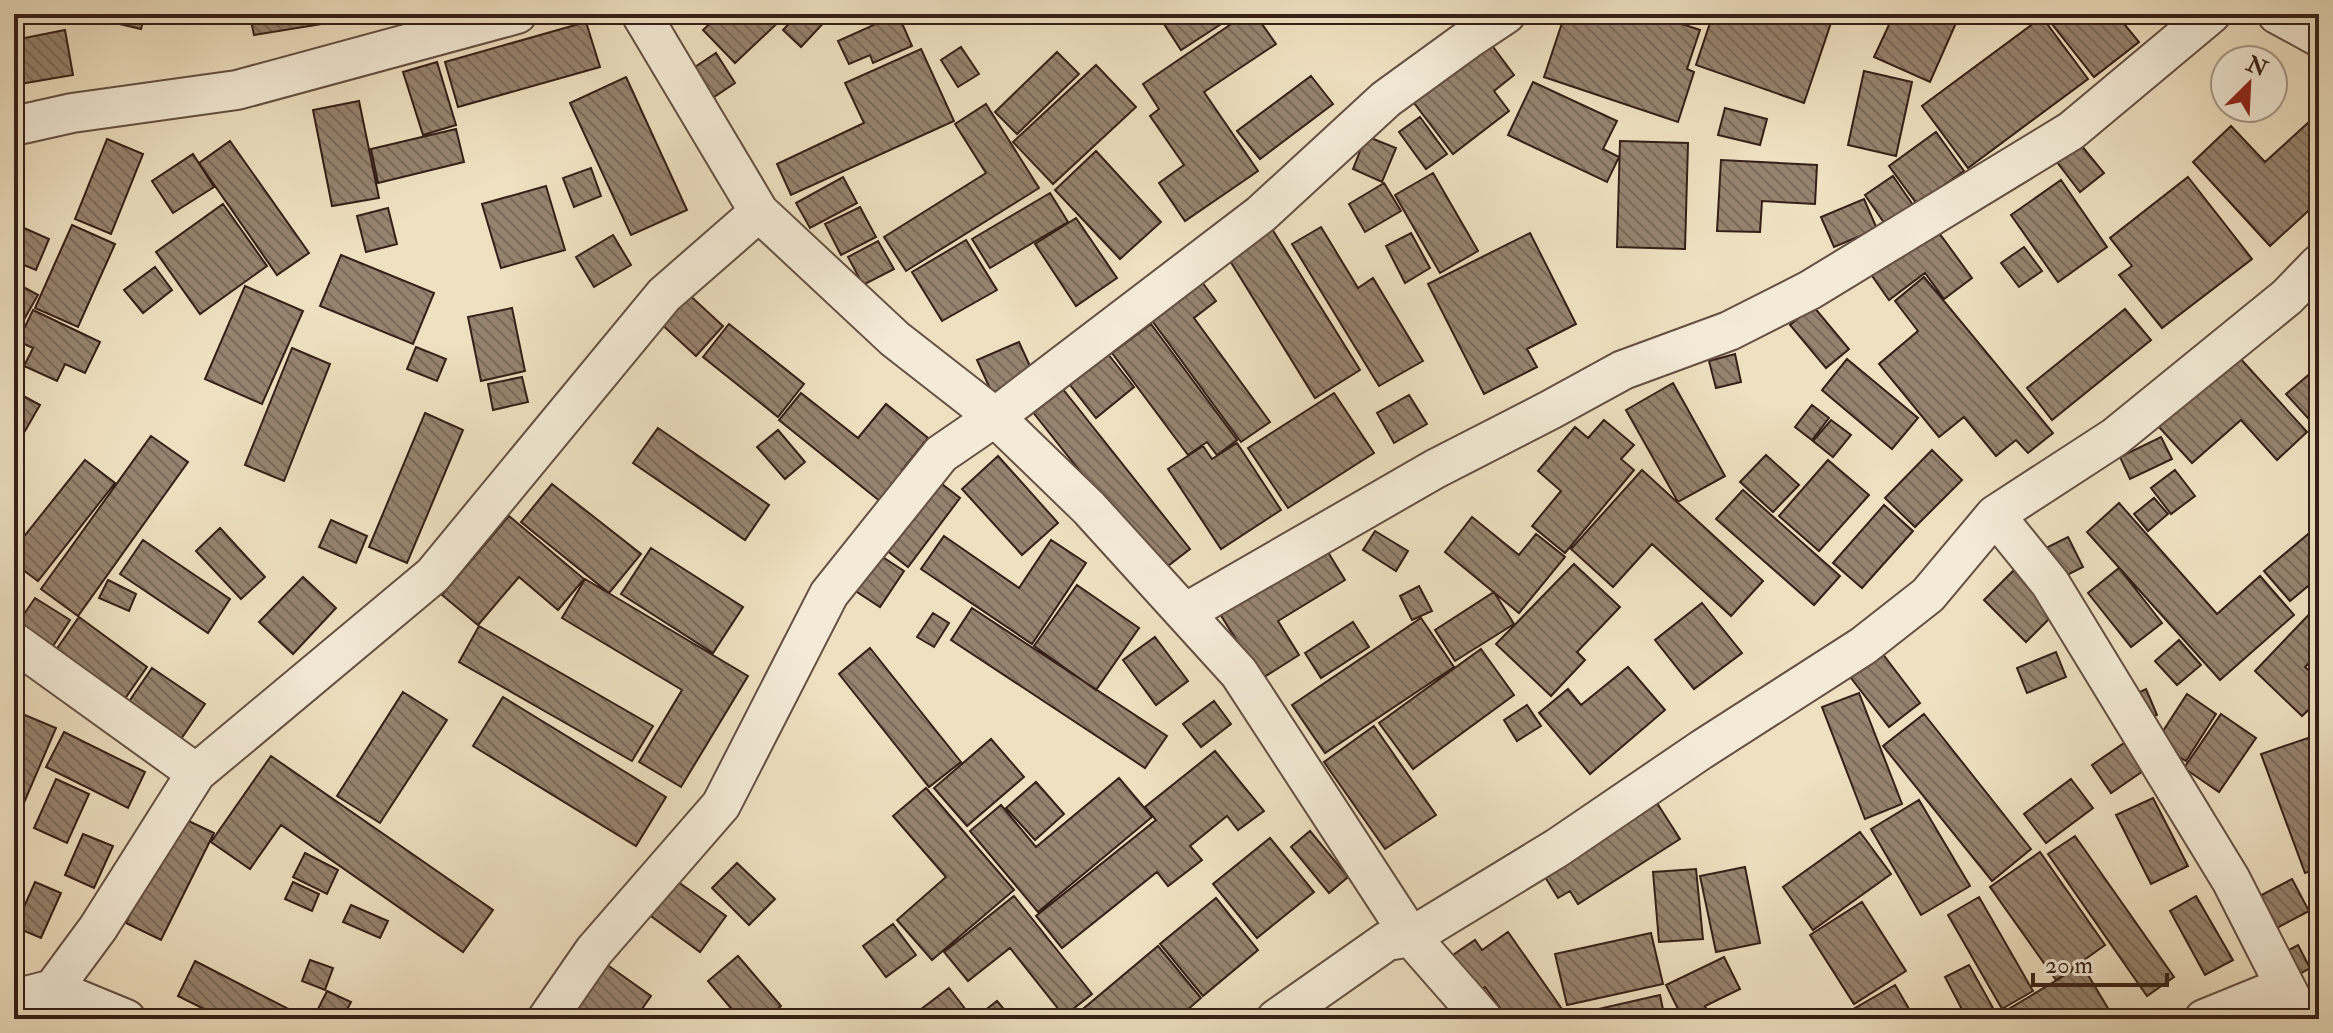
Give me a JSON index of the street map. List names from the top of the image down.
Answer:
{
  "scale_bar": "20 m",
  "north": "top right"
}
